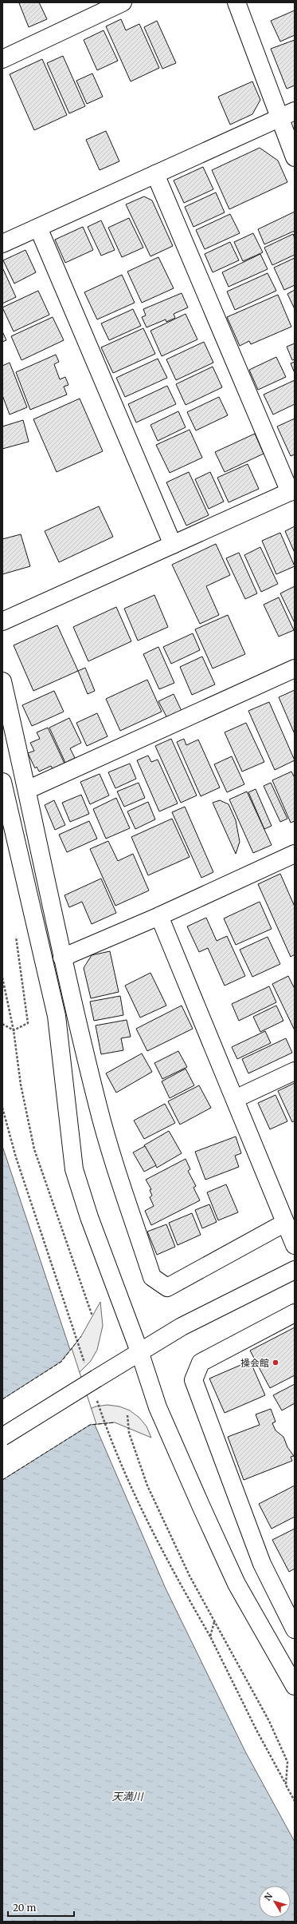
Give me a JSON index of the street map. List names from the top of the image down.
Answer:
{
  "water": ["天満川"],
  "places": ["操会館"],
  "scale_bar": "20 m",
  "north": "top left"
}
